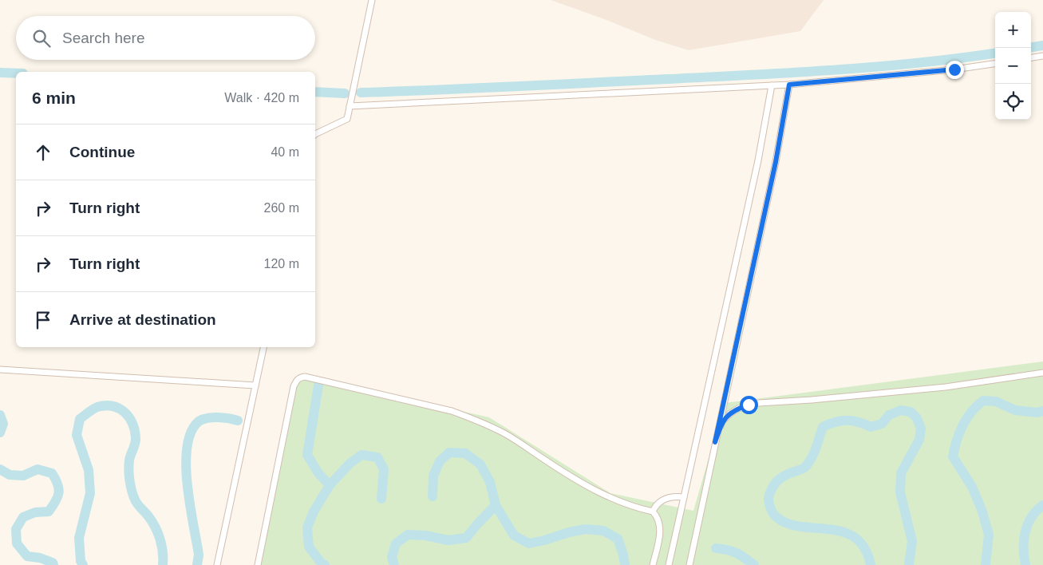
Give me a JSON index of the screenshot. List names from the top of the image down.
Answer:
{
  "page": {
    "map_buttons": ["+", "−"],
    "search": "Search here",
    "heading": ["6 min", "Walk · 420 m"],
    "list": [
      ["Continue", "40 m"],
      ["Turn right", "260 m"],
      ["Turn right", "120 m"],
      "Arrive at destination"
    ]
  }
}
